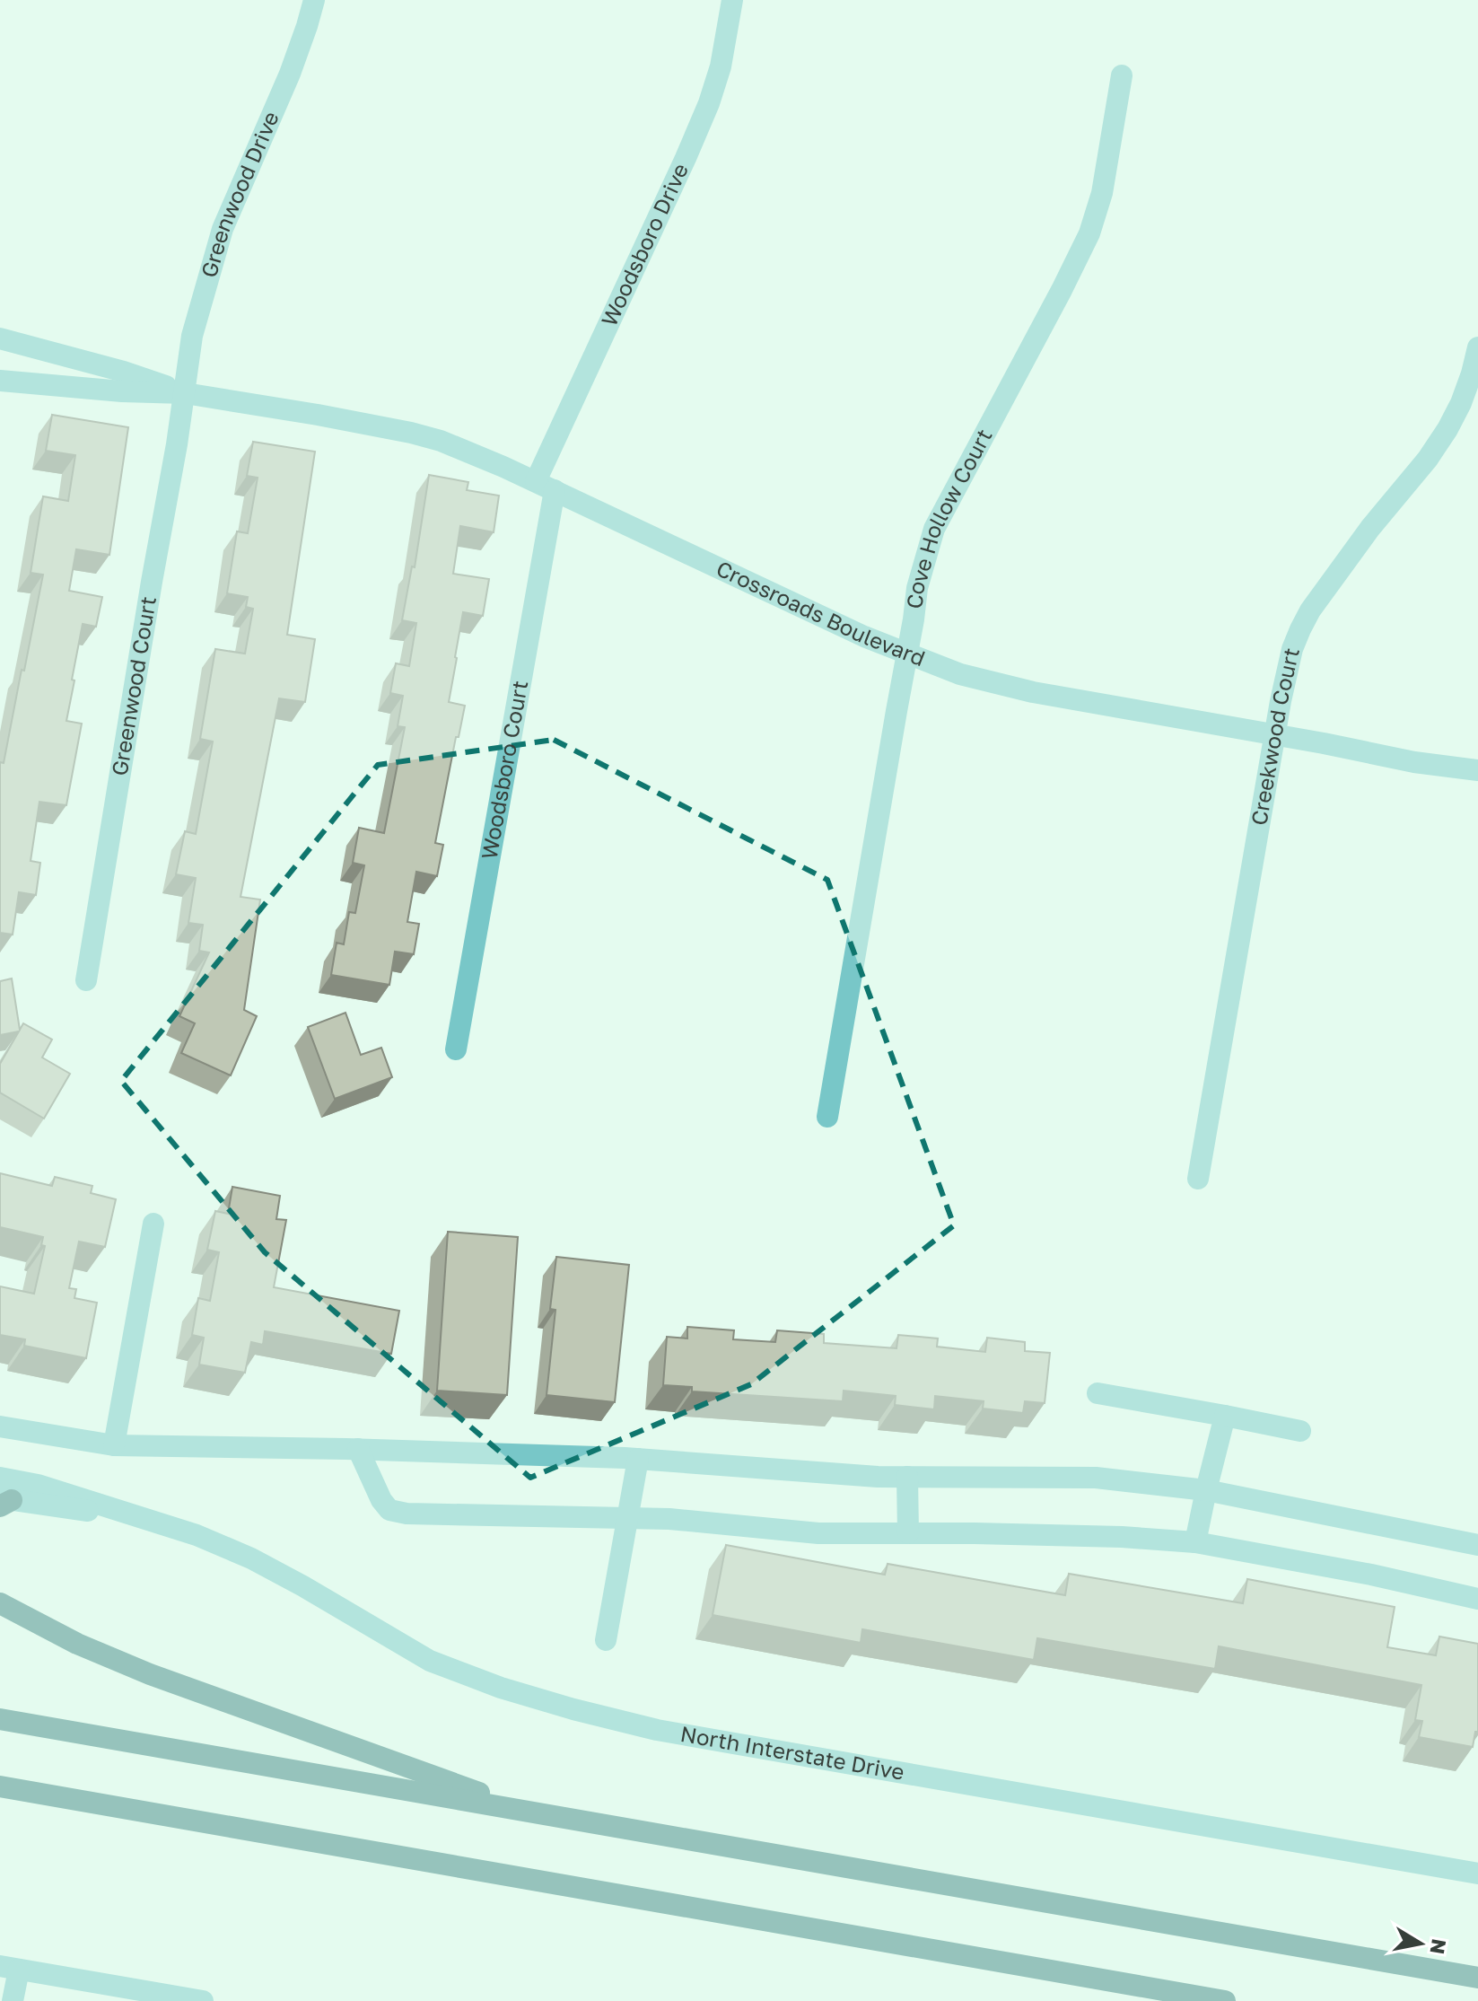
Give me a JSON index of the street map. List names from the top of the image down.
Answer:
{
  "streets": {
    "street": [
      "Greenwood Drive",
      "Woodsboro Drive",
      "Cove Hollow Court",
      "Crossroads Boulevard",
      "Greenwood Court",
      "Creekwood Court",
      "Woodsboro Court",
      "North Interstate Drive"
    ]
  },
  "crossings": [
    ["Greenwood Drive", "Crossroads Boulevard"],
    ["Greenwood Drive", "Greenwood Court"],
    ["Woodsboro Drive", "Crossroads Boulevard"],
    ["Woodsboro Drive", "Woodsboro Court"],
    ["Cove Hollow Court", "Crossroads Boulevard"],
    ["Crossroads Boulevard", "Greenwood Court"],
    ["Crossroads Boulevard", "Creekwood Court"],
    ["Crossroads Boulevard", "Woodsboro Court"]
  ],
  "north": "right"
}
